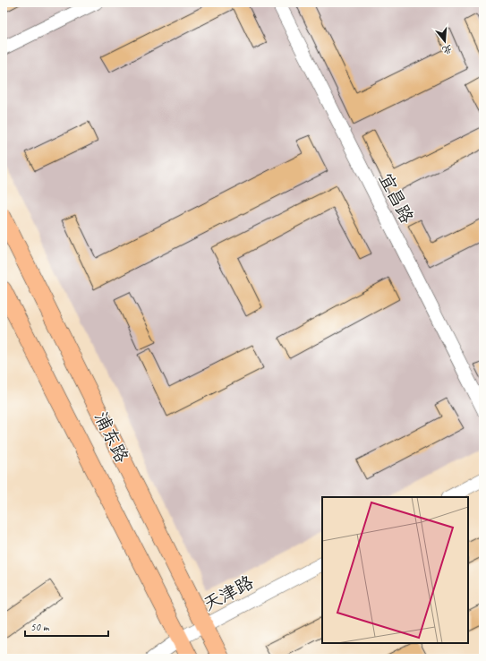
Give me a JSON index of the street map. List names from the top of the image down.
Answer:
{
  "streets": {
    "main road": ["浦东路"],
    "street": ["宜昌路", "天津路"]
  },
  "crossings": [
    ["浦东路", "天津路"]
  ],
  "scale_bar": "50 m",
  "north": "bottom"
}
